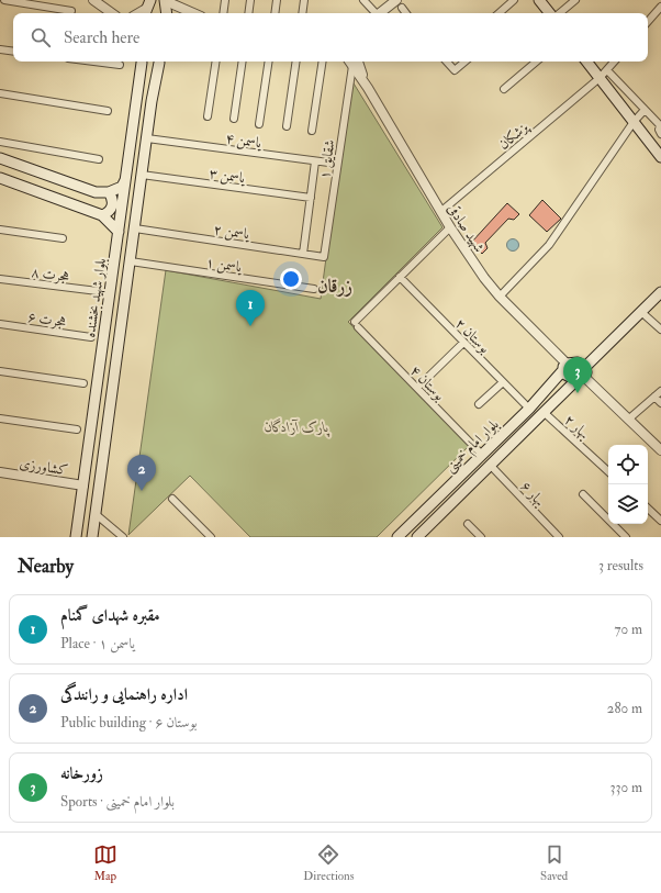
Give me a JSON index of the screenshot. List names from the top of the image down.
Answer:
{
  "streets": {
    "main road": ["بلوار شهید بخشنده", "بلوار امام خمینی"],
    "street": [
      "پزشکان",
      "یاسمن ۴",
      "شقایق ۱",
      "یاسمن ۳",
      "شهید صادقی",
      "یاسمن ۲",
      "یاسمن ۱",
      "هجرت ۸",
      "هجرت ۶",
      "بوستان ۲",
      "بوستان ۴",
      "بهار ۲",
      "کشاورزی",
      "بهار ۶"
    ]
  },
  "crossings": [
    ["پزشکان", "شهید صادقی"],
    ["یاسمن ۴", "شقایق ۱"],
    ["شقایق ۱", "یاسمن ۲"],
    ["شهید صادقی", "بلوار امام خمینی"],
    ["بلوار شهید بخشنده", "کشاورزی"],
    ["بوستان ۲", "بوستان ۴"],
    ["بوستان ۲", "بلوار امام خمینی"],
    ["بوستان ۴", "بلوار امام خمینی"],
    ["بهار ۲", "بلوار امام خمینی"],
    ["بلوار امام خمینی", "بهار ۶"]
  ],
  "districts": ["زرقان"],
  "parks": ["پارک آزادگان"],
  "page": {
    "search": "Search here",
    "pins": ["1", "3", "2"],
    "heading": ["Nearby", "3 results"],
    "list": [
      {
        "mark": "1",
        "name": "مقبره شهدای گمنام",
        "note": "Place · یاسمن ۱",
        "value": "70 m"
      },
      {
        "mark": "2",
        "name": "اداره راهنمایی و رانندگی",
        "note": "Public building · بوستان ۶",
        "value": "280 m"
      },
      {
        "mark": "3",
        "name": "زورخانه",
        "note": "Sports · بلوار امام خمینی",
        "value": "330 m"
      }
    ],
    "nav": ["Map", "Directions", "Saved"]
  }
}
